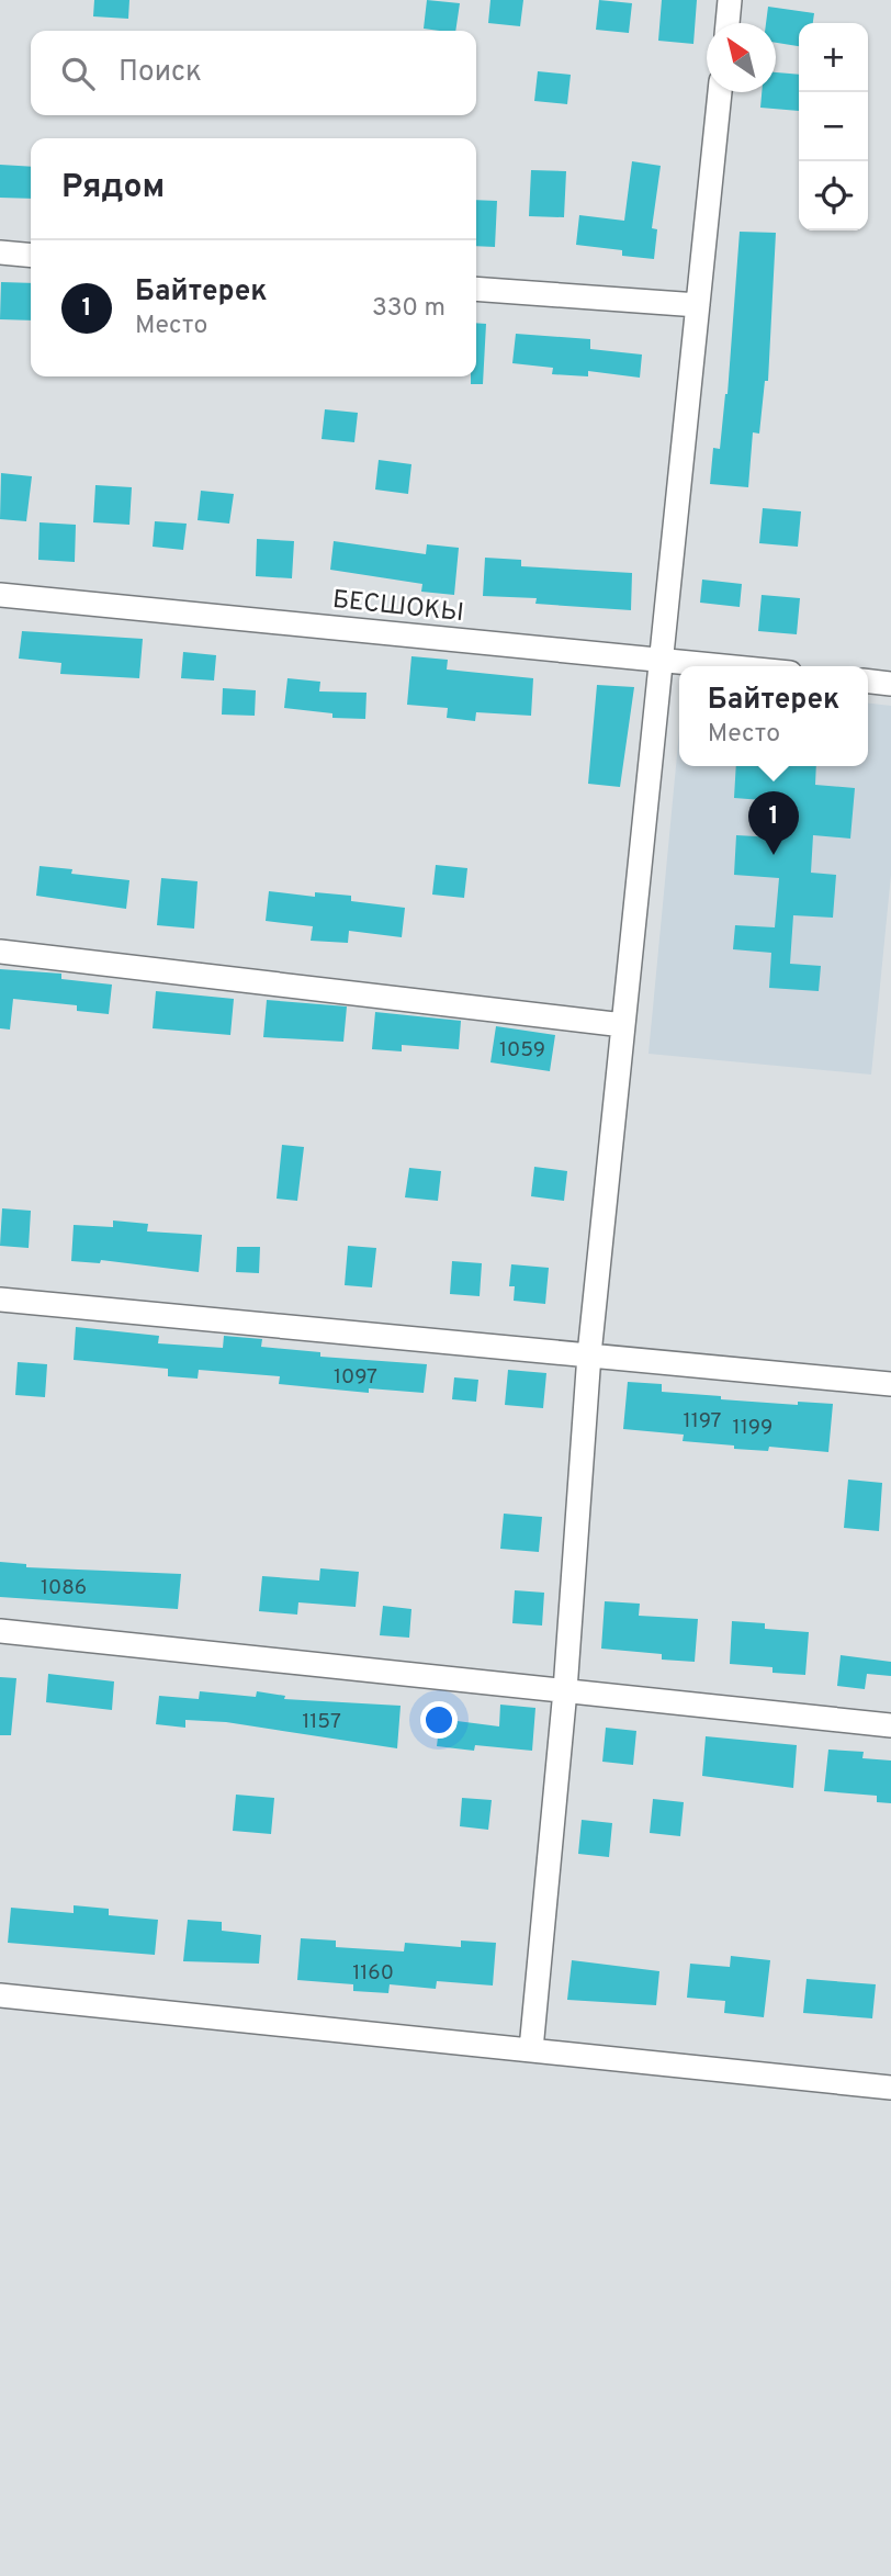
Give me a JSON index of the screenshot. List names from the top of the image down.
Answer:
{
  "streets": {
    "street": ["БЕСШОКЫ"]
  },
  "house_numbers": [
    "1059",
    "1097",
    "1197",
    "1199",
    "1086",
    "1157",
    "1160"
  ],
  "north": "top left",
  "page": {
    "map_buttons": ["+", "−"],
    "search": "Поиск",
    "heading": "Рядом",
    "list": [
      {
        "mark": "1",
        "name": "Байтерек",
        "note": "Место",
        "value": "330 m"
      }
    ],
    "popup": ["Байтерек", "Место"],
    "pins": "1"
  }
}
